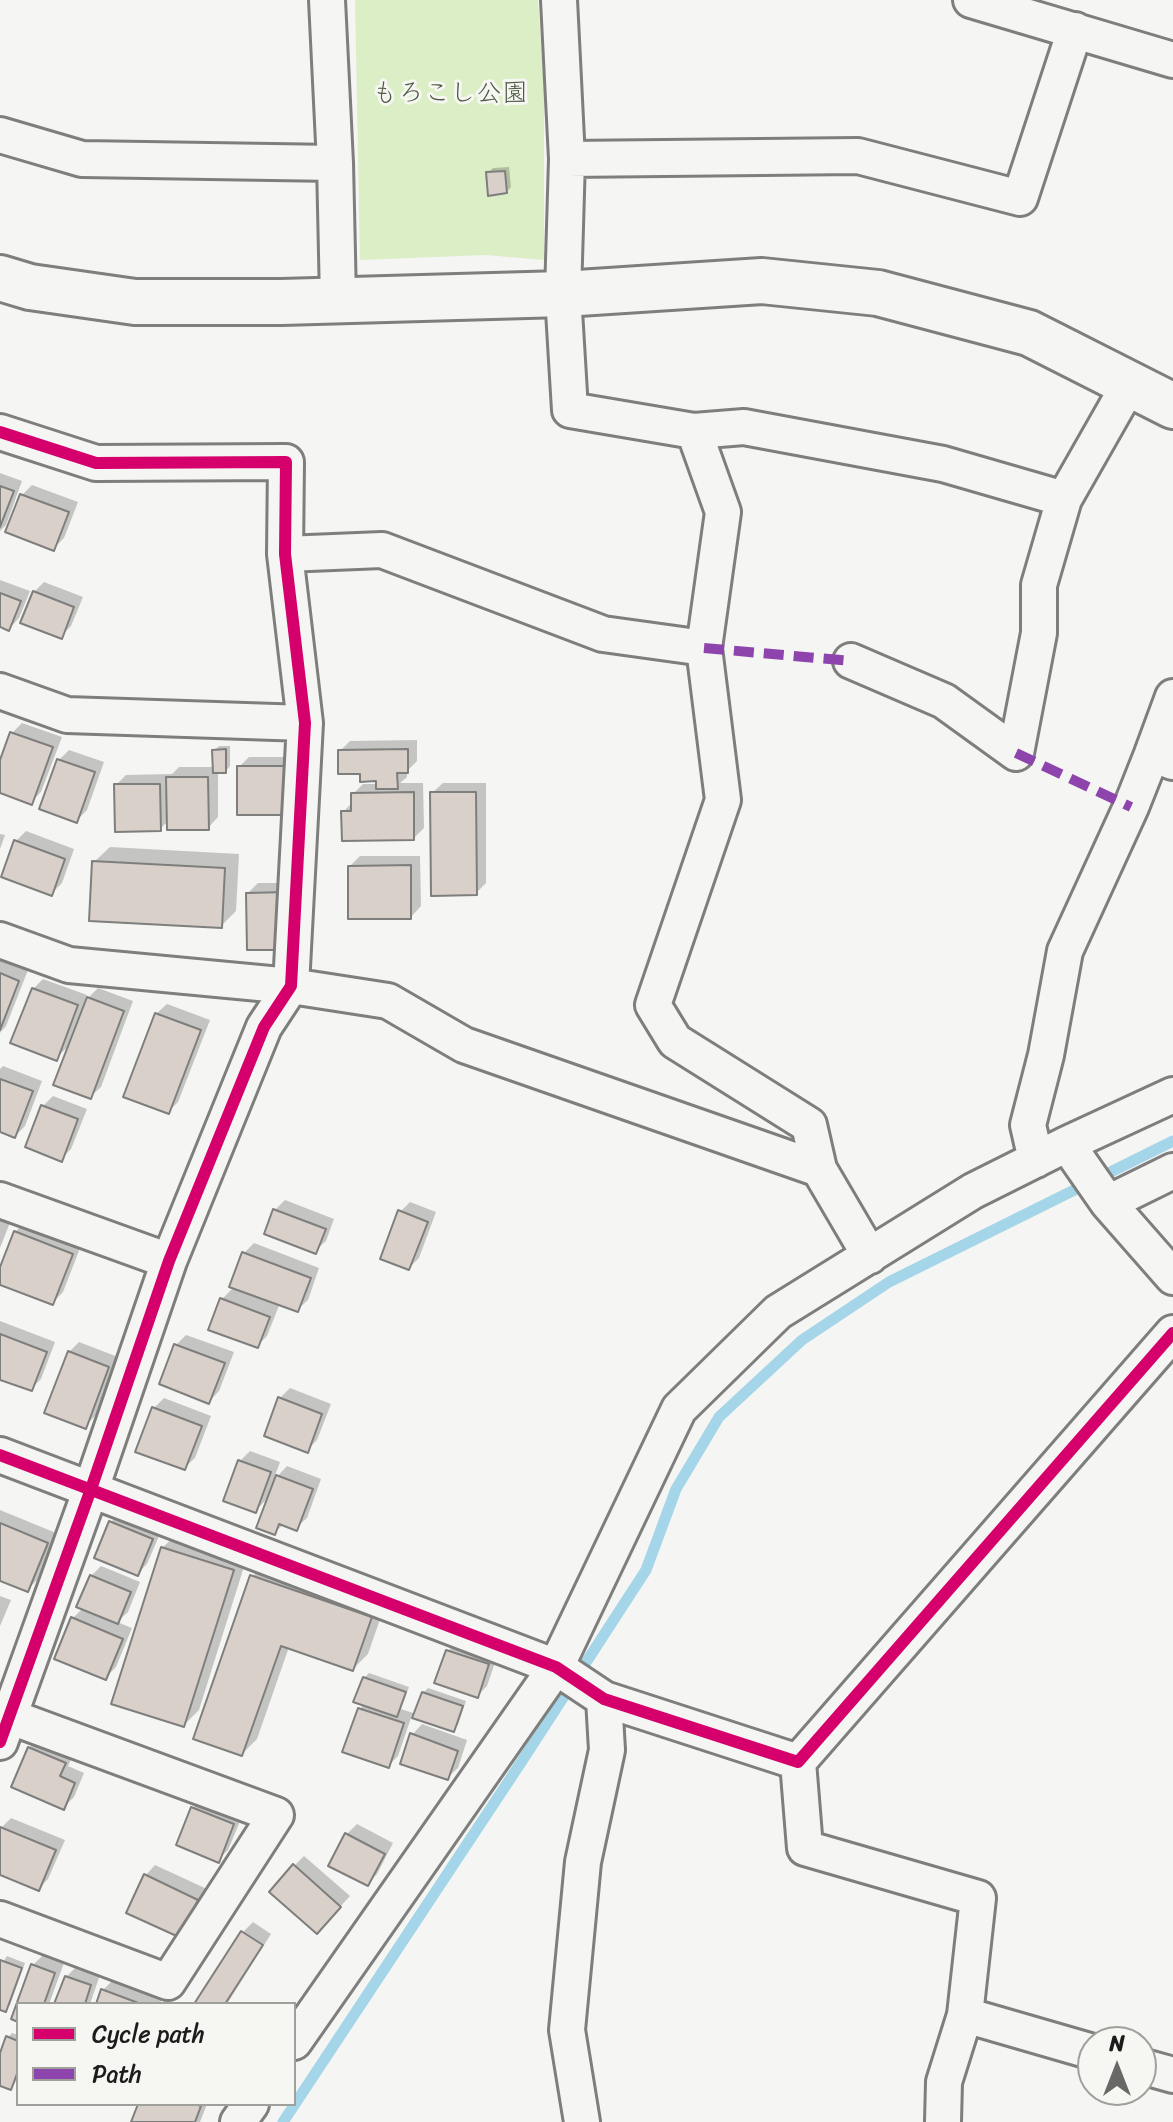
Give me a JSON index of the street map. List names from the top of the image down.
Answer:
{
  "parks": ["もろこし公園"],
  "legend": ["Cycle path", "Path"],
  "north": "top"
}
